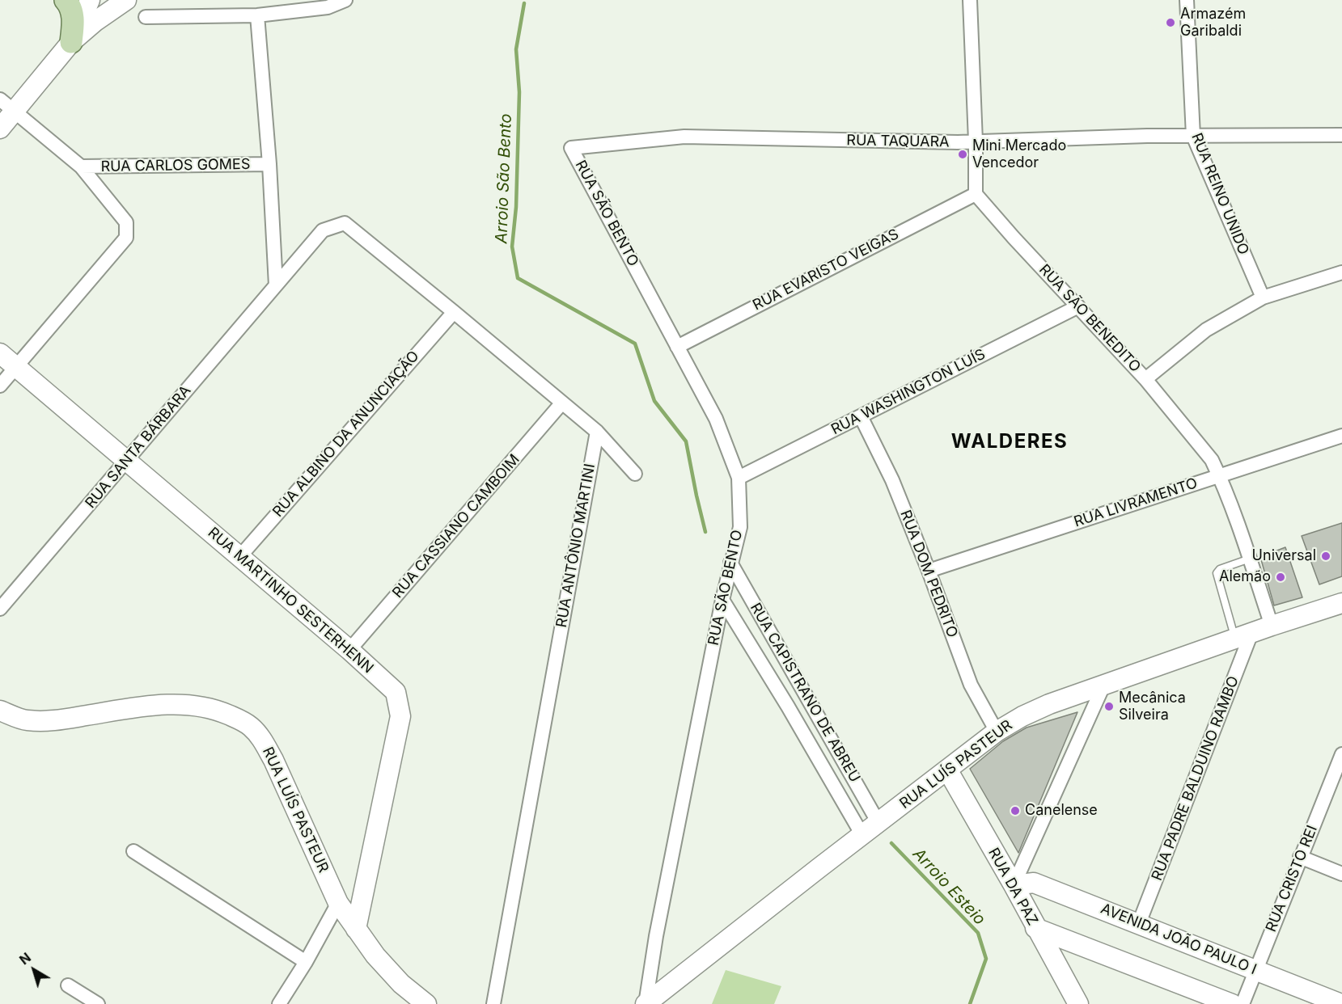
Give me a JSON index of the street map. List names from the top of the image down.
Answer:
{
  "streets": {
    "main road": [
      "RUA MARTINHO SESTERHENN",
      "RUA LUÍS PASTEUR",
      "RUA DA PAZ",
      "AVENIDA JOÃO PAULO I"
    ],
    "street": [
      "RUA TAQUARA",
      "RUA CARLOS GOMES",
      "RUA REINO UNIDO",
      "RUA SÃO BENTO",
      "RUA EVARISTO VEIGAS",
      "RUA SÃO BENEDITO",
      "RUA WASHINGTON LUÍS",
      "RUA ALBINO DA ANUNCIAÇÃO",
      "RUA SANTA BÁRBARA",
      "RUA LIVRAMENTO",
      "RUA CASSIANO CAMBOIM",
      "RUA ANTÔNIO MARTINI",
      "RUA DOM PEDRITO",
      "RUA CAPISTRANO DE ABREU",
      "RUA PADRE BALDUINO RAMBO",
      "RUA CRISTO REI"
    ]
  },
  "crossings": [
    ["RUA TAQUARA", "RUA REINO UNIDO"],
    ["RUA TAQUARA", "RUA SÃO BENTO"],
    ["RUA SÃO BENTO", "RUA EVARISTO VEIGAS"],
    ["RUA SÃO BENTO", "RUA WASHINGTON LUÍS"],
    ["RUA SÃO BENTO", "RUA CAPISTRANO DE ABREU"],
    ["RUA SÃO BENTO", "RUA LUÍS PASTEUR"],
    ["RUA EVARISTO VEIGAS", "RUA SÃO BENEDITO"],
    ["RUA SÃO BENEDITO", "RUA WASHINGTON LUÍS"],
    ["RUA SÃO BENEDITO", "RUA LIVRAMENTO"],
    ["RUA SÃO BENEDITO", "RUA LUÍS PASTEUR"],
    ["RUA WASHINGTON LUÍS", "RUA DOM PEDRITO"],
    ["RUA ALBINO DA ANUNCIAÇÃO", "RUA SANTA BÁRBARA"],
    ["RUA ALBINO DA ANUNCIAÇÃO", "RUA MARTINHO SESTERHENN"],
    ["RUA SANTA BÁRBARA", "RUA MARTINHO SESTERHENN"],
    ["RUA LIVRAMENTO", "RUA DOM PEDRITO"],
    ["RUA CASSIANO CAMBOIM", "RUA MARTINHO SESTERHENN"],
    ["RUA DOM PEDRITO", "RUA LUÍS PASTEUR"],
    ["RUA MARTINHO SESTERHENN", "RUA LUÍS PASTEUR"],
    ["RUA CAPISTRANO DE ABREU", "RUA LUÍS PASTEUR"],
    ["RUA LUÍS PASTEUR", "RUA PADRE BALDUINO RAMBO"],
    ["RUA LUÍS PASTEUR", "RUA DA PAZ"],
    ["RUA PADRE BALDUINO RAMBO", "AVENIDA JOÃO PAULO I"],
    ["RUA CRISTO REI", "AVENIDA JOÃO PAULO I"],
    ["RUA DA PAZ", "AVENIDA JOÃO PAULO I"]
  ],
  "districts": ["WALDERES"],
  "water": ["Arroio São Bento", "Arroio Esteio"],
  "places": [
    "Armazém Garibaldi",
    "Mini Mercado Vencedor",
    "Universal",
    "Alemão",
    "Mecânica Silveira",
    "Canelense"
  ],
  "north": "top left"
}
